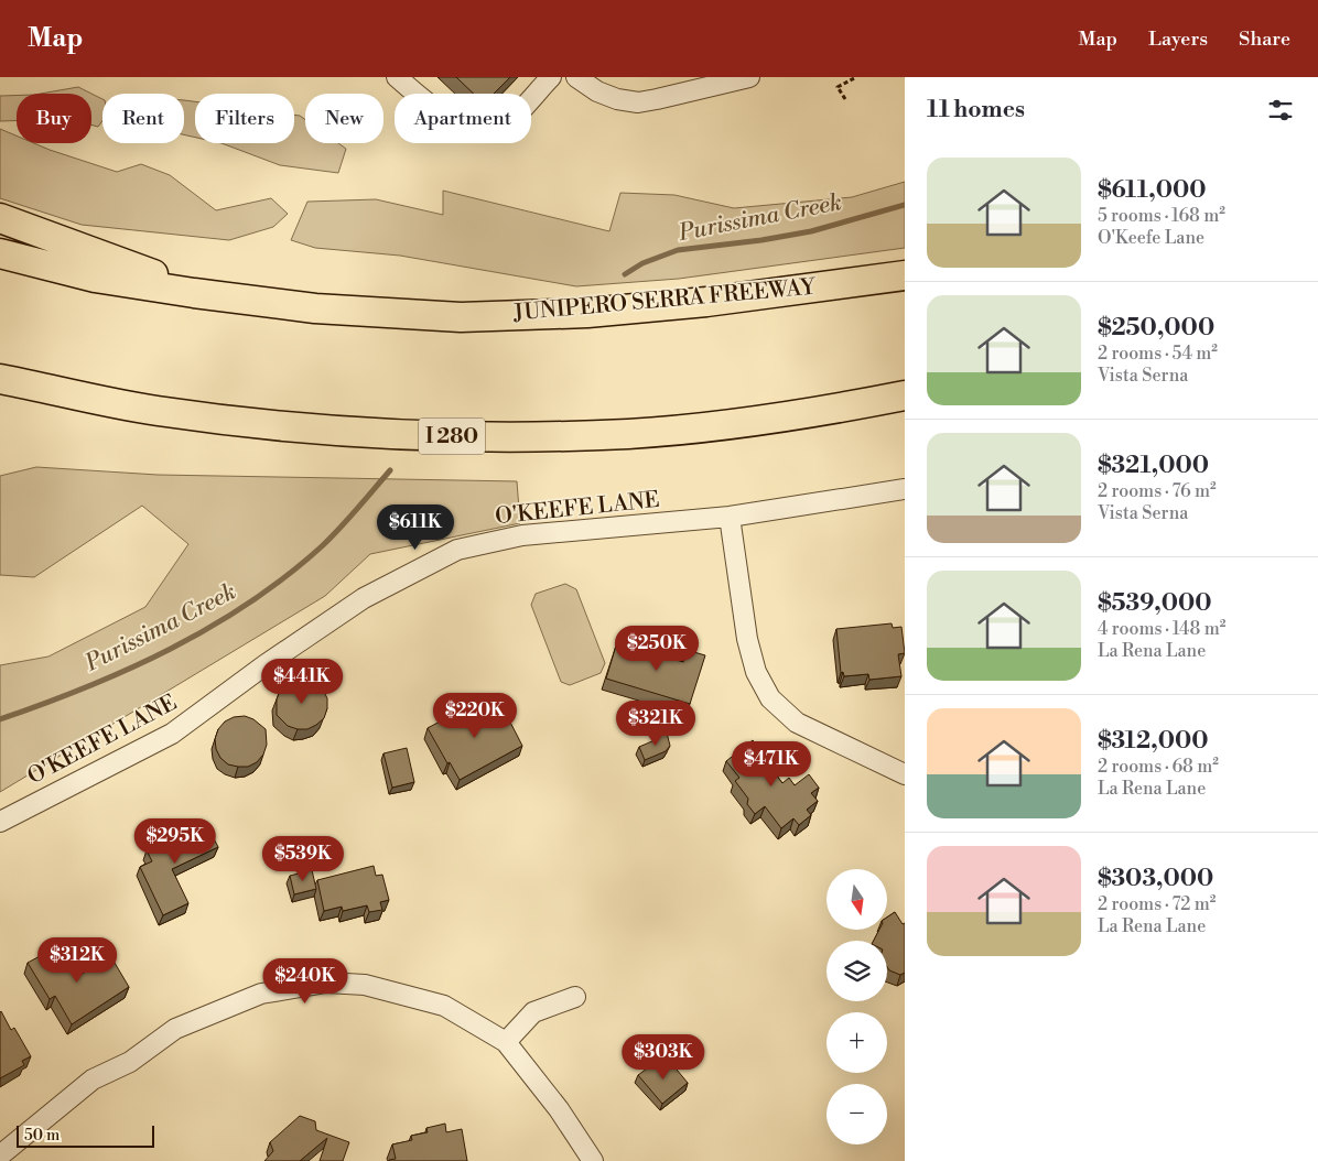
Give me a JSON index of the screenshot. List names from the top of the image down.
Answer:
{
  "streets": {
    "highway": ["JUNIPERO SERRA FREEWAY", "I 280"],
    "street": ["O'KEEFE LANE"]
  },
  "water": ["Purissima Creek"],
  "scale_bar": "50 m",
  "north": "bottom",
  "page": {
    "header": "Map",
    "nav": ["Map", "Layers", "Share"],
    "heading": "11 homes",
    "chip": [
      "Buy",
      "Rent",
      "Filters",
      "New",
      "Apartment"
    ],
    "list": [
      {
        "name": "$611,000",
        "note": "5 rooms · 168 m² · O'Keefe Lane"
      },
      {
        "name": "$250,000",
        "note": "2 rooms · 54 m² · Vista Serna"
      },
      {
        "name": "$321,000",
        "note": "2 rooms · 76 m² · Vista Serna"
      },
      {
        "name": "$539,000",
        "note": "4 rooms · 148 m² · La Rena Lane"
      },
      {
        "name": "$312,000",
        "note": "2 rooms · 68 m² · La Rena Lane"
      },
      {
        "name": "$303,000",
        "note": "2 rooms · 72 m² · La Rena Lane"
      }
    ],
    "price": [
      "$611K",
      "$250K",
      "$441K",
      "$220K",
      "$321K",
      "$471K",
      "$295K",
      "$539K",
      "$312K",
      "$240K",
      "$303K"
    ],
    "map_buttons": ["+", "−"],
    "scale": "50 m"
  }
}
